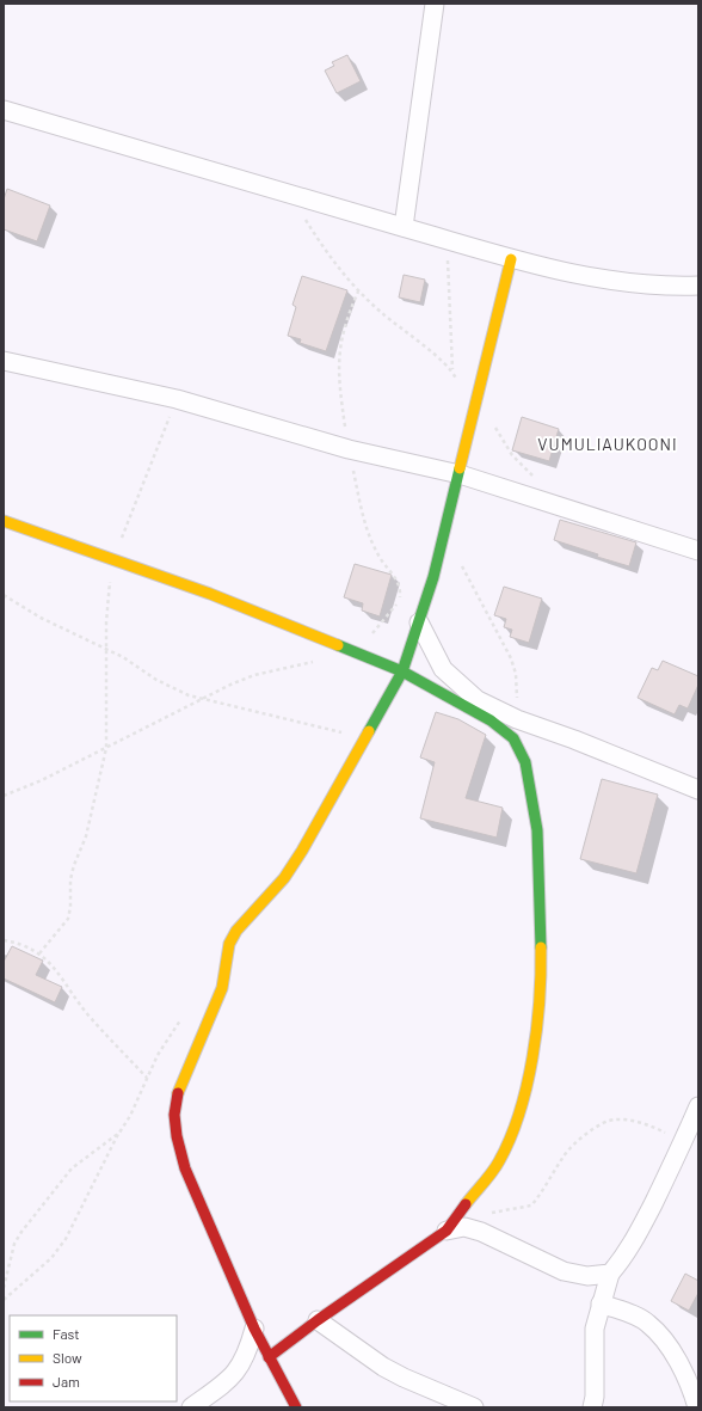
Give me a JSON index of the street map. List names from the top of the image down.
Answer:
{
  "districts": ["VUMULIAUKOONI"],
  "legend": ["Fast", "Slow", "Jam"]
}
